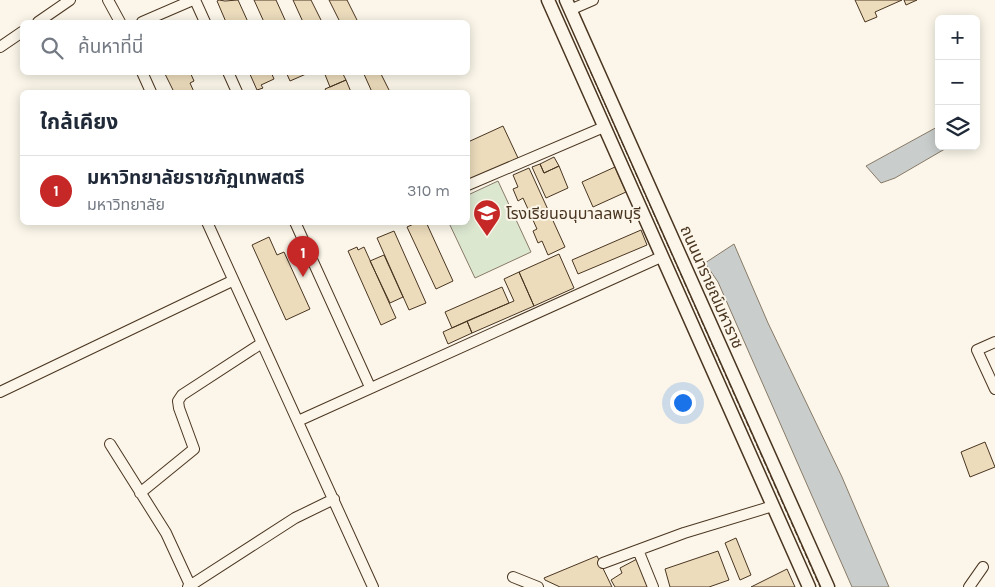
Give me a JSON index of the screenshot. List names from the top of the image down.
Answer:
{
  "streets": {
    "main road": ["ถนนนารายณ์มหาราช"]
  },
  "places": {
    "school or university": ["โรงเรียนอนุบาลลพบุรี"]
  },
  "page": {
    "map_buttons": ["+", "−"],
    "search": "ค้นหาที่นี่",
    "heading": "ใกล้เคียง",
    "list": [
      {
        "mark": "1",
        "name": "มหาวิทยาลัยราชภัฏเทพสตรี",
        "note": "มหาวิทยาลัย",
        "value": "310 m"
      }
    ],
    "pins": "1"
  }
}
